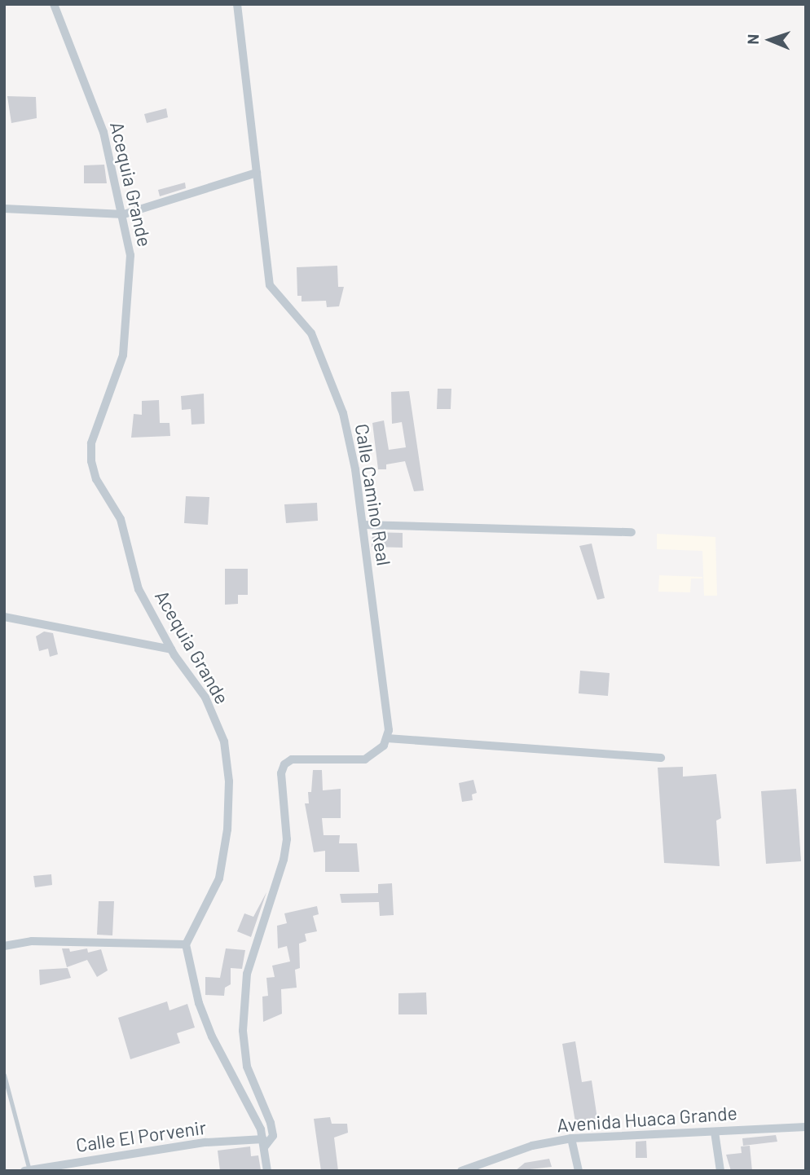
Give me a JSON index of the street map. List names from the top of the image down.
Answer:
{
  "streets": {
    "street": [
      "Acequia Grande",
      "Calle Camino Real",
      "Avenida Huaca Grande",
      "Calle El Porvenir"
    ]
  },
  "north": "left"
}
